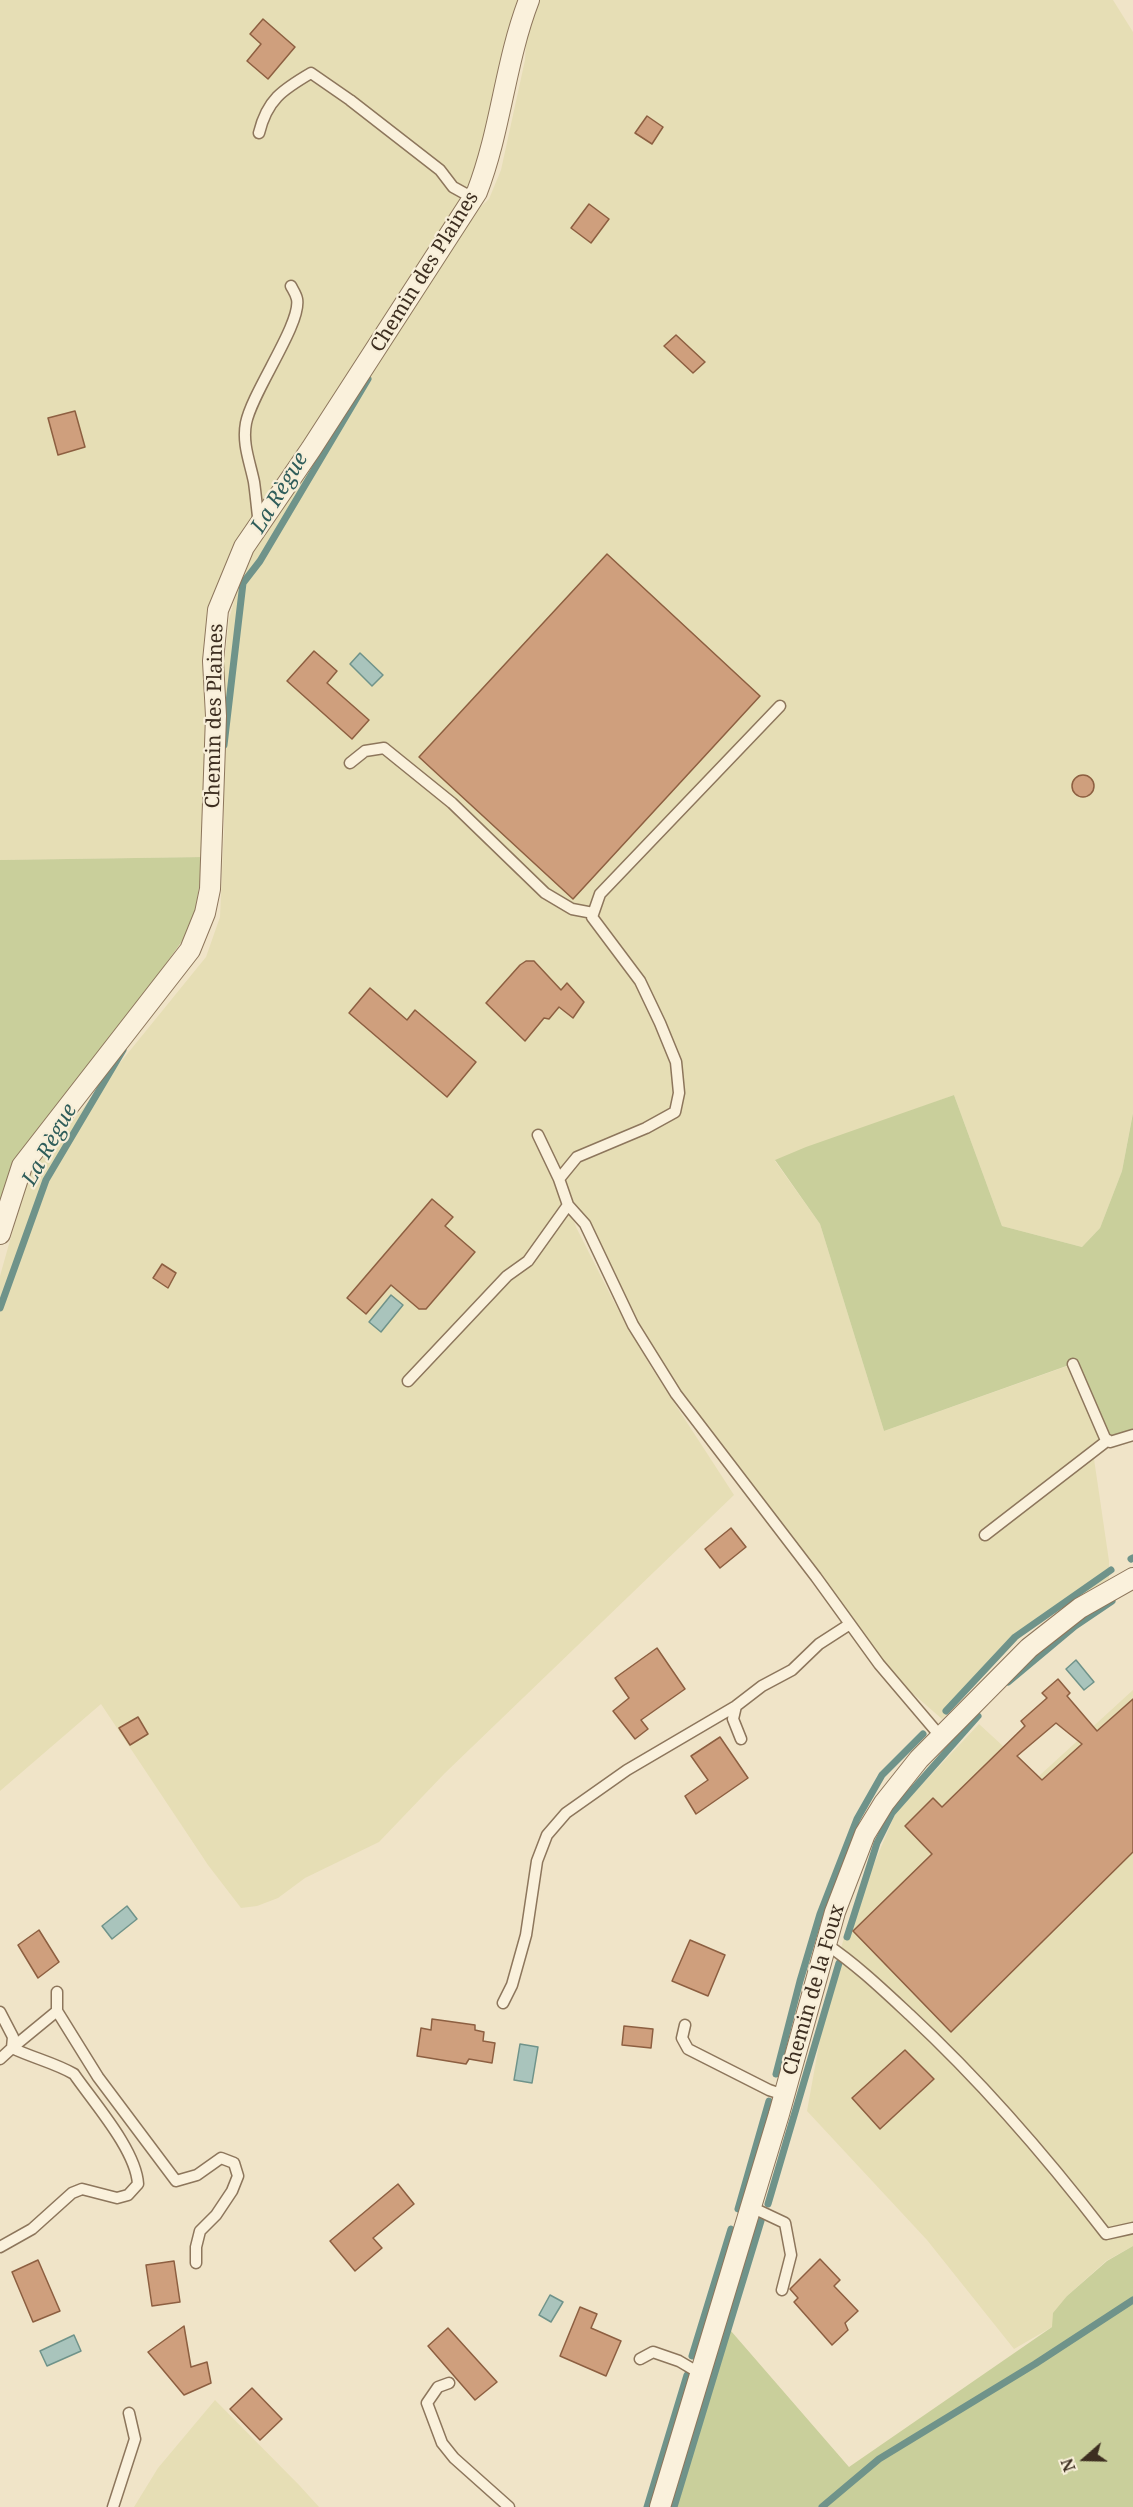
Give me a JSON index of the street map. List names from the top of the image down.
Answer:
{
  "streets": {
    "street": ["Chemin des Plaines", "Chemin de la Foux"]
  },
  "water": ["La Règue"],
  "north": "left"
}
